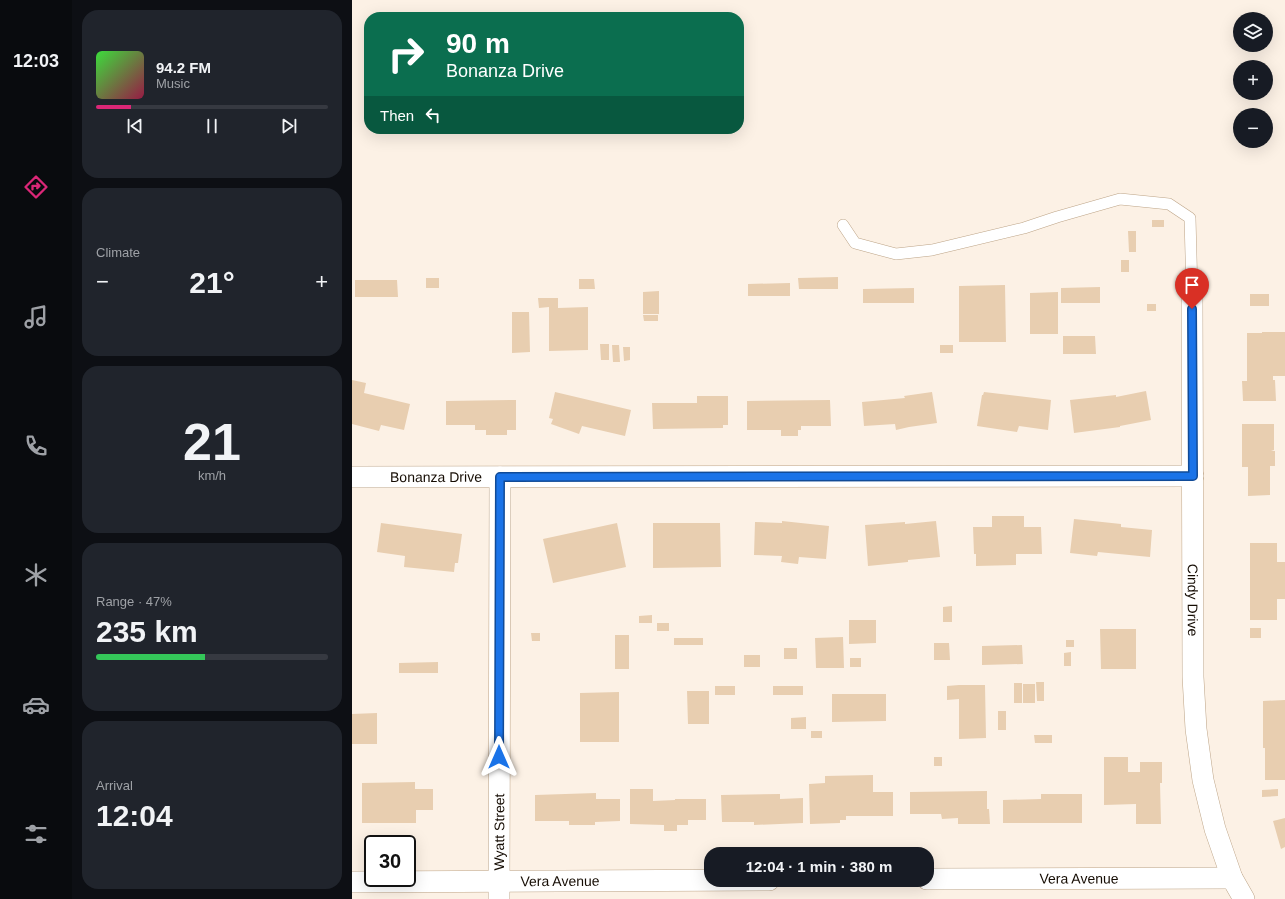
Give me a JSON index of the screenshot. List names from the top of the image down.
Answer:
{
  "streets": {
    "street": [
      "Bonanza Drive",
      "Cindy Drive",
      "Wyatt Street",
      "Vera Avenue"
    ]
  },
  "crossings": [
    ["Bonanza Drive", "Cindy Drive"],
    ["Bonanza Drive", "Wyatt Street"],
    ["Cindy Drive", "Vera Avenue"],
    ["Wyatt Street", "Vera Avenue"]
  ],
  "page": {
    "tabs": "12:03",
    "map_buttons": ["+", "−"],
    "turn": ["90 m", "Bonanza Drive"],
    "song": ["94.2 FM", "Music"],
    "then": "Then",
    "tile": [
      "Climate",
      ["21", "km/h"],
      ["Range · 47%", "235 km"],
      ["Arrival", "12:04"]
    ],
    "heat": ["−", "21°", "+"],
    "limit": "30",
    "trip": "12:04 · 1 min · 380 m"
  }
}
